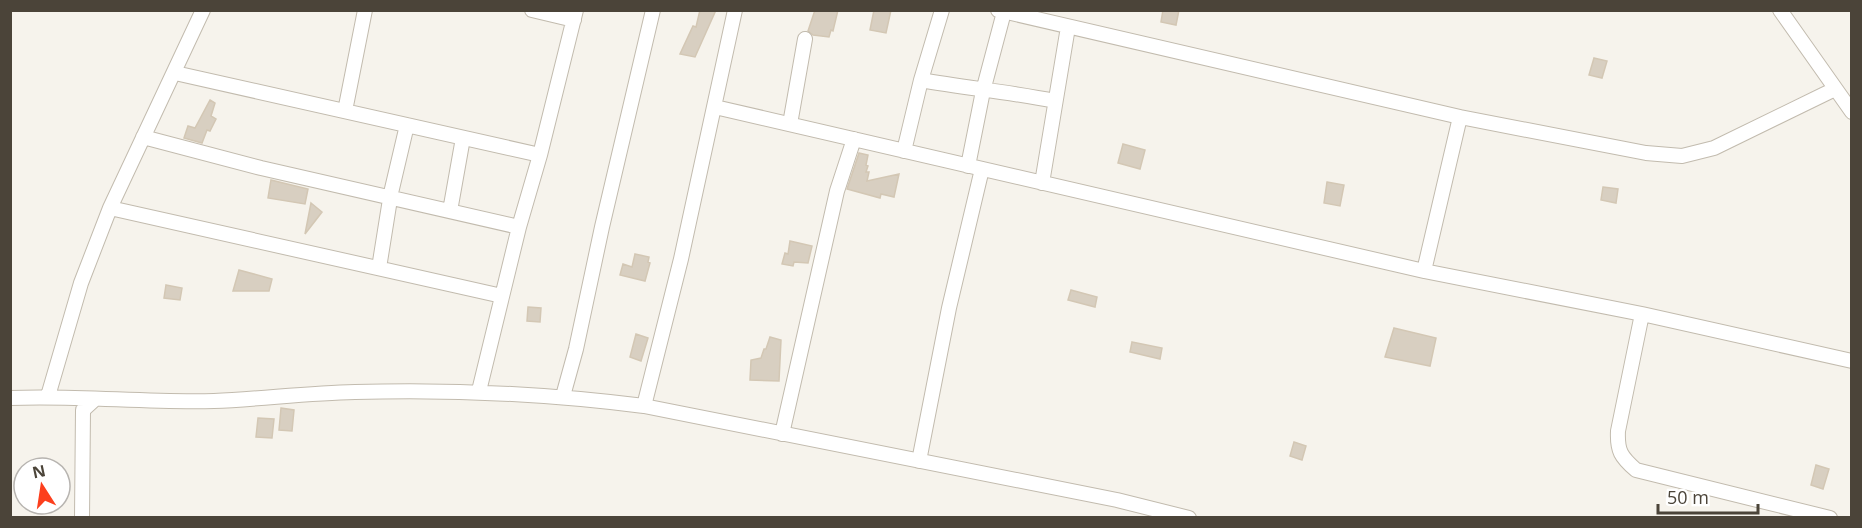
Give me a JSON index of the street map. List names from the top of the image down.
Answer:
{
  "scale_bar": "50 m",
  "north": "top"
}
